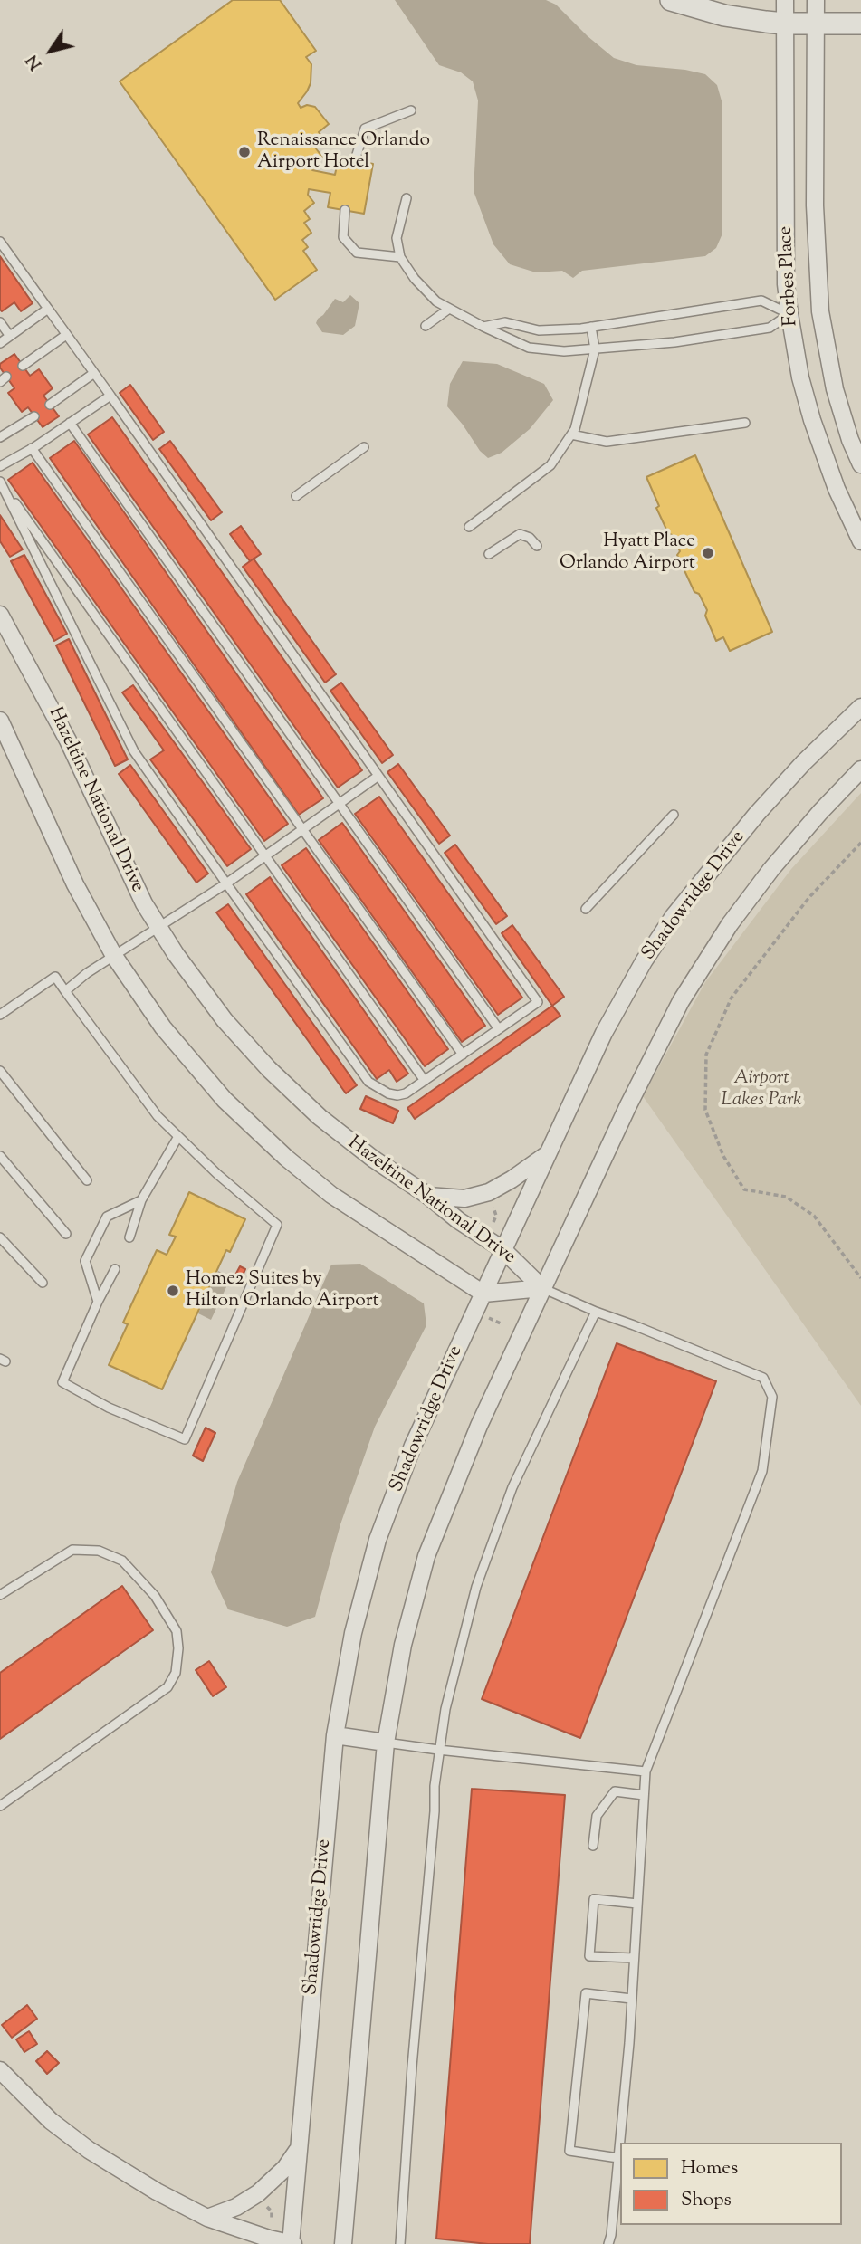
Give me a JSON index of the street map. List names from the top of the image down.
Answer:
{
  "streets": {
    "street": ["Forbes Place", "Hazeltine National Drive", "Shadowridge Drive"]
  },
  "crossings": [
    ["Hazeltine National Drive", "Shadowridge Drive"]
  ],
  "parks": ["Airport Lakes Park"],
  "places": ["Renaissance Orlando Airport Hotel", "Hyatt Place Orlando Airport", "Home2 Suites by Hilton Orlando Airport"],
  "legend": ["Homes", "Shops"],
  "north": "bottom left"
}
